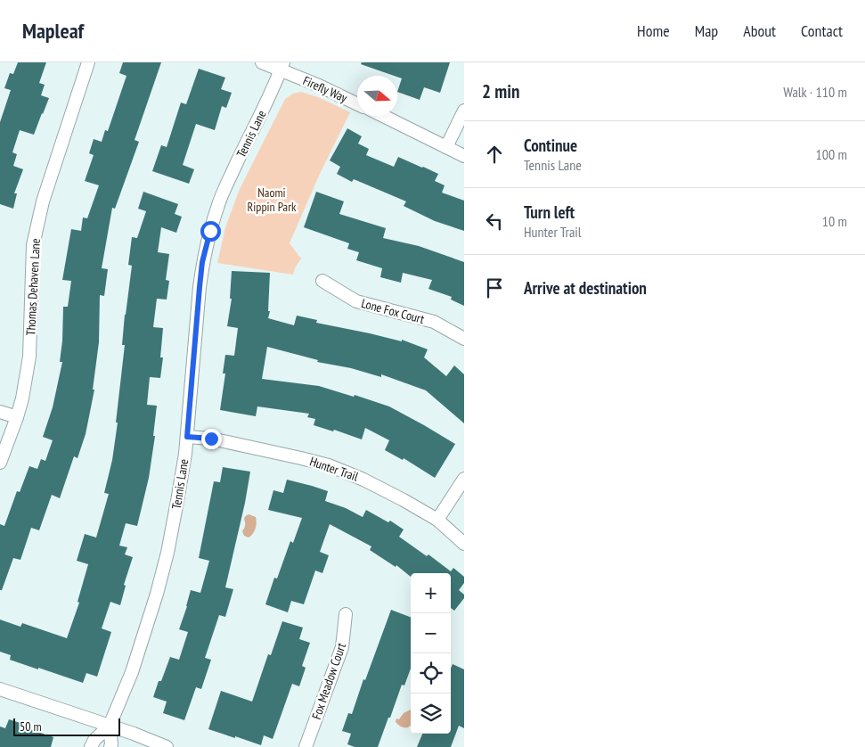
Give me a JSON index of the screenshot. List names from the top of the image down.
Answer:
{
  "streets": {
    "street": [
      "Firefly Way",
      "Tennis Lane",
      "Thomas Dehaven Lane",
      "Lone Fox Court",
      "Hunter Trail",
      "Fox Meadow Court"
    ]
  },
  "crossings": [
    ["Firefly Way", "Tennis Lane"],
    ["Tennis Lane", "Hunter Trail"]
  ],
  "parks": ["Naomi Rippin Park"],
  "scale_bar": "50 m",
  "north": "right",
  "page": {
    "header": "Mapleaf",
    "nav": [
      "Home",
      "Map",
      "About",
      "Contact"
    ],
    "heading": ["2 min", "Walk · 110 m"],
    "list": [
      ["Continue", "Tennis Lane", "100 m"],
      ["Turn left", "Hunter Trail", "10 m"],
      "Arrive at destination"
    ],
    "map_buttons": ["+", "−"],
    "scale": "50 m"
  }
}
